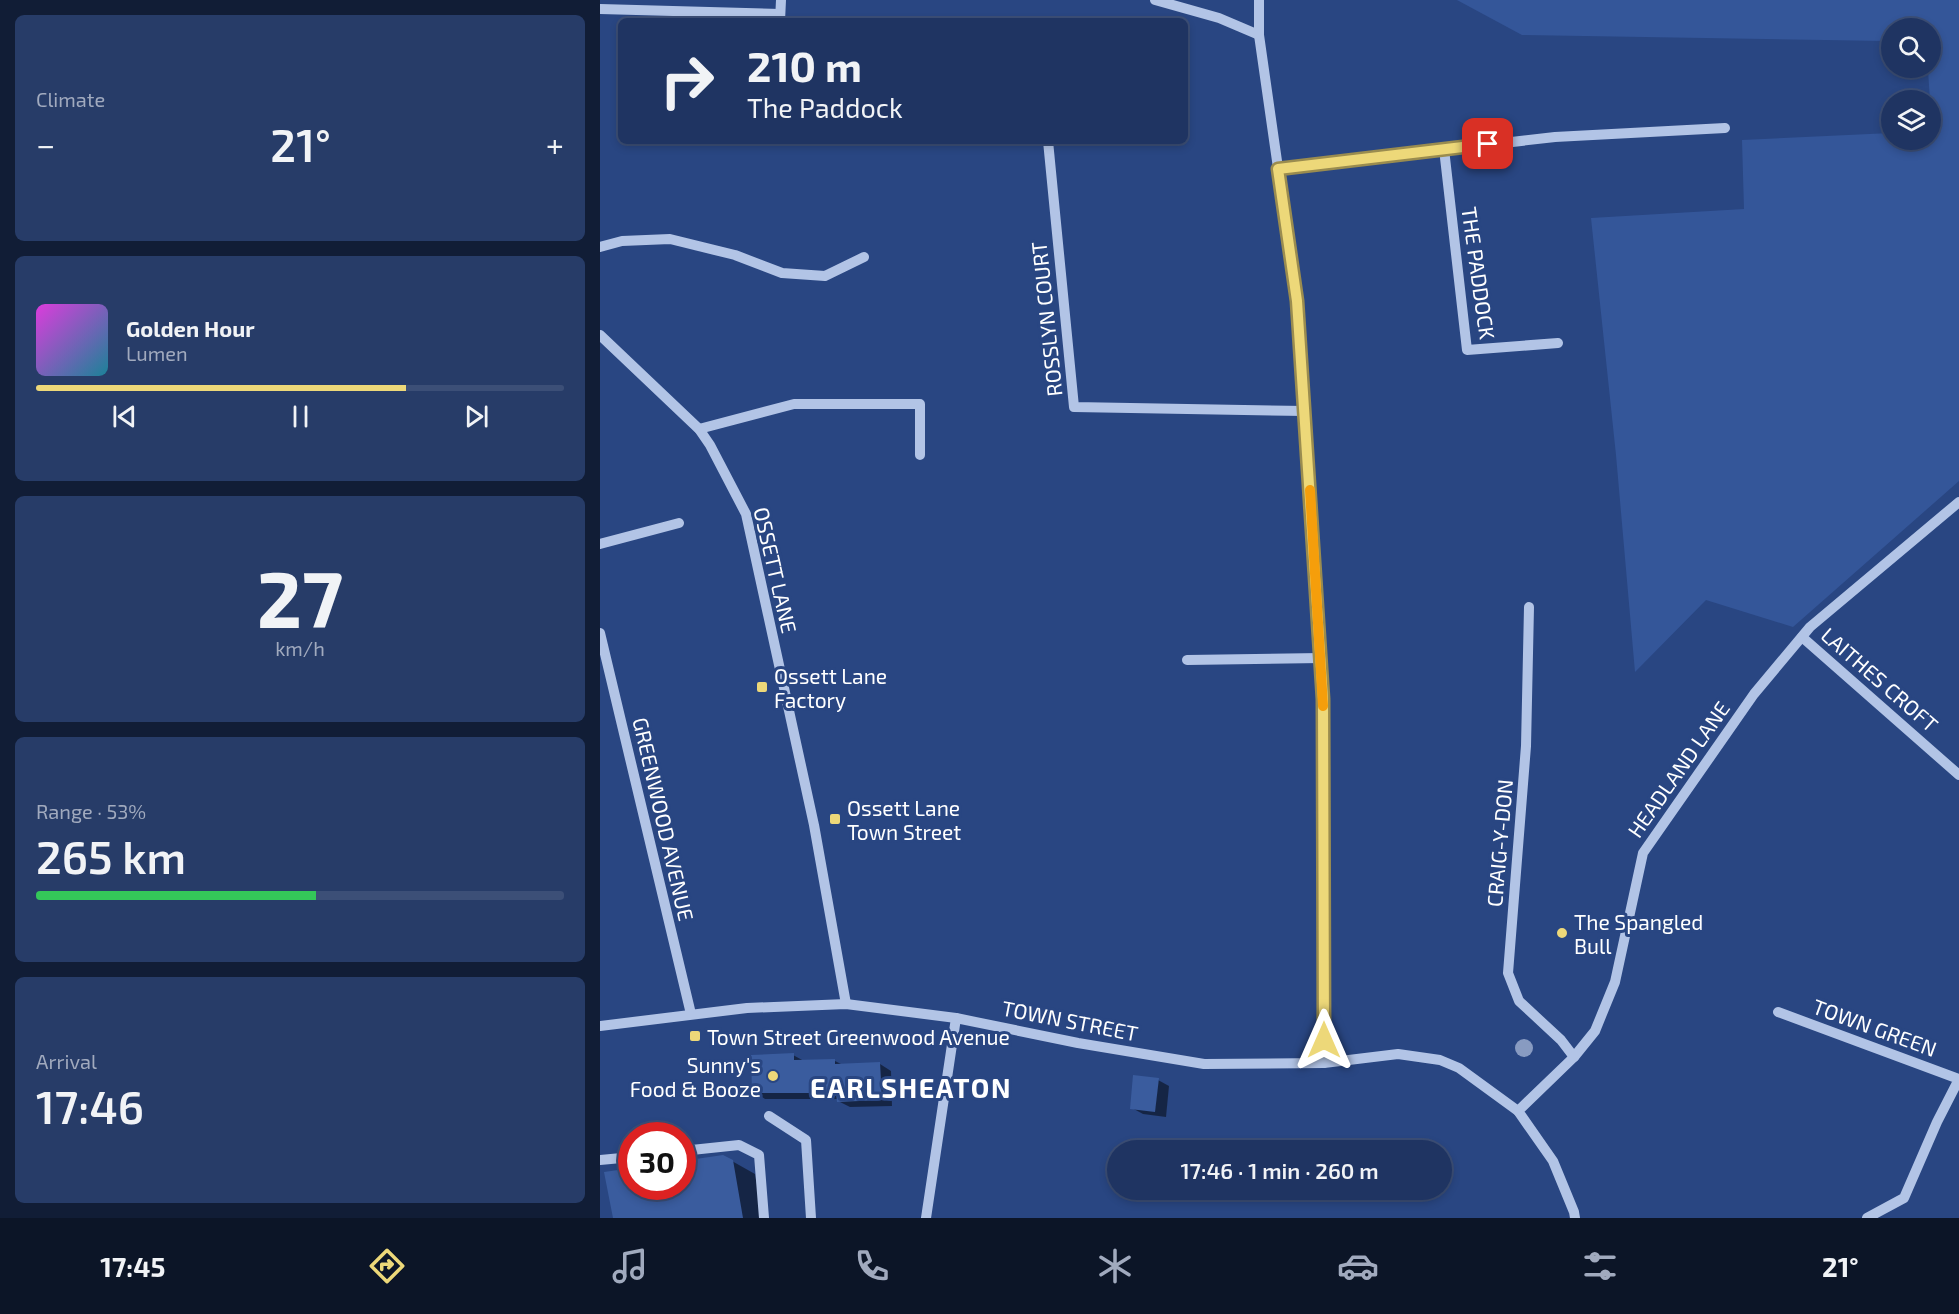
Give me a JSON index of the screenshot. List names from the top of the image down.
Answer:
{
  "streets": {
    "street": [
      "THE PADDOCK",
      "ROSSLYN COURT",
      "OSSETT LANE",
      "LAITHES CROFT",
      "HEADLAND LANE",
      "GREENWOOD AVENUE",
      "CRAIG-Y-DON",
      "TOWN STREET",
      "TOWN GREEN"
    ]
  },
  "crossings": [
    ["OSSETT LANE", "TOWN STREET"],
    ["LAITHES CROFT", "HEADLAND LANE"],
    ["HEADLAND LANE", "CRAIG-Y-DON"],
    ["HEADLAND LANE", "TOWN STREET"],
    ["GREENWOOD AVENUE", "TOWN STREET"]
  ],
  "districts": ["EARLSHEATON"],
  "places": {
    "transit": ["Ossett Lane Factory", "Ossett Lane Town Street", "Town Street Greenwood Avenue"],
    "other": ["The Spangled Bull", "Sunny's Food & Booze"]
  },
  "page": {
    "tile": [
      "Climate",
      ["27", "km/h"],
      ["Range · 53%", "265 km"],
      ["Arrival", "17:46"]
    ],
    "turn": ["210 m", "The Paddock"],
    "heat": ["−", "21°", "+"],
    "song": ["Golden Hour", "Lumen"],
    "limit": "30",
    "trip": "17:46 · 1 min · 260 m",
    "tabs": ["17:45", "21°"]
  }
}
